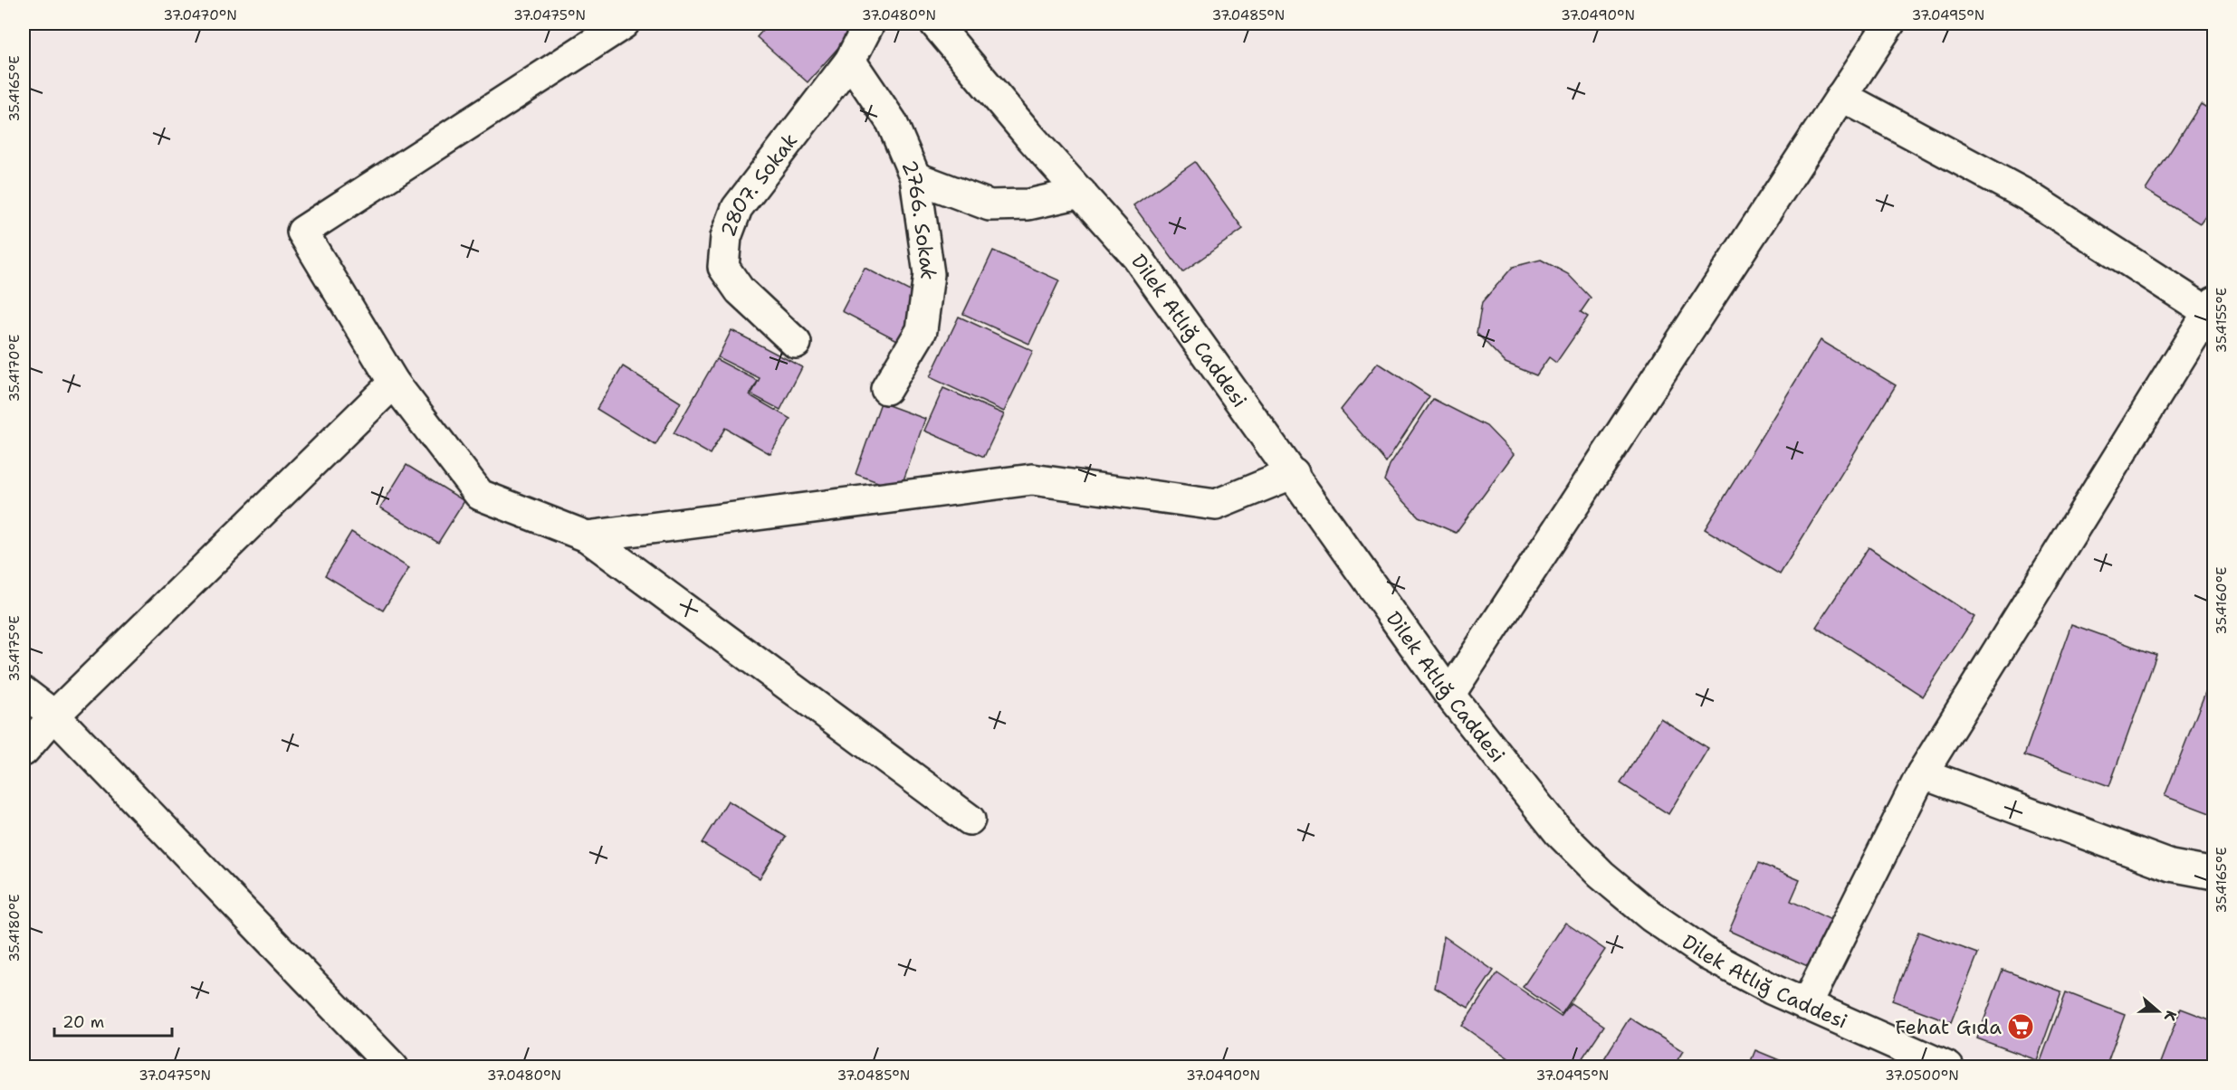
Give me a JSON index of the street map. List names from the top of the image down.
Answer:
{
  "streets": {
    "street": ["2807. Sokak", "2766. Sokak", "Dilek Atlığ Caddesi"]
  },
  "crossings": [
    ["2807. Sokak", "2766. Sokak"]
  ],
  "places": {
    "supermarket": ["Fehat Gıda"]
  },
  "scale_bar": "20 m",
  "north": "right",
  "coordinates": [
    "37.0470°N",
    "37.0475°N",
    "37.0480°N",
    "37.0485°N",
    "37.0490°N",
    "37.0495°N",
    "35.4165°E",
    "35.4155°E",
    "35.4170°E",
    "35.4160°E",
    "35.4175°E",
    "35.4180°E",
    "37.0500°N"
  ]
}
